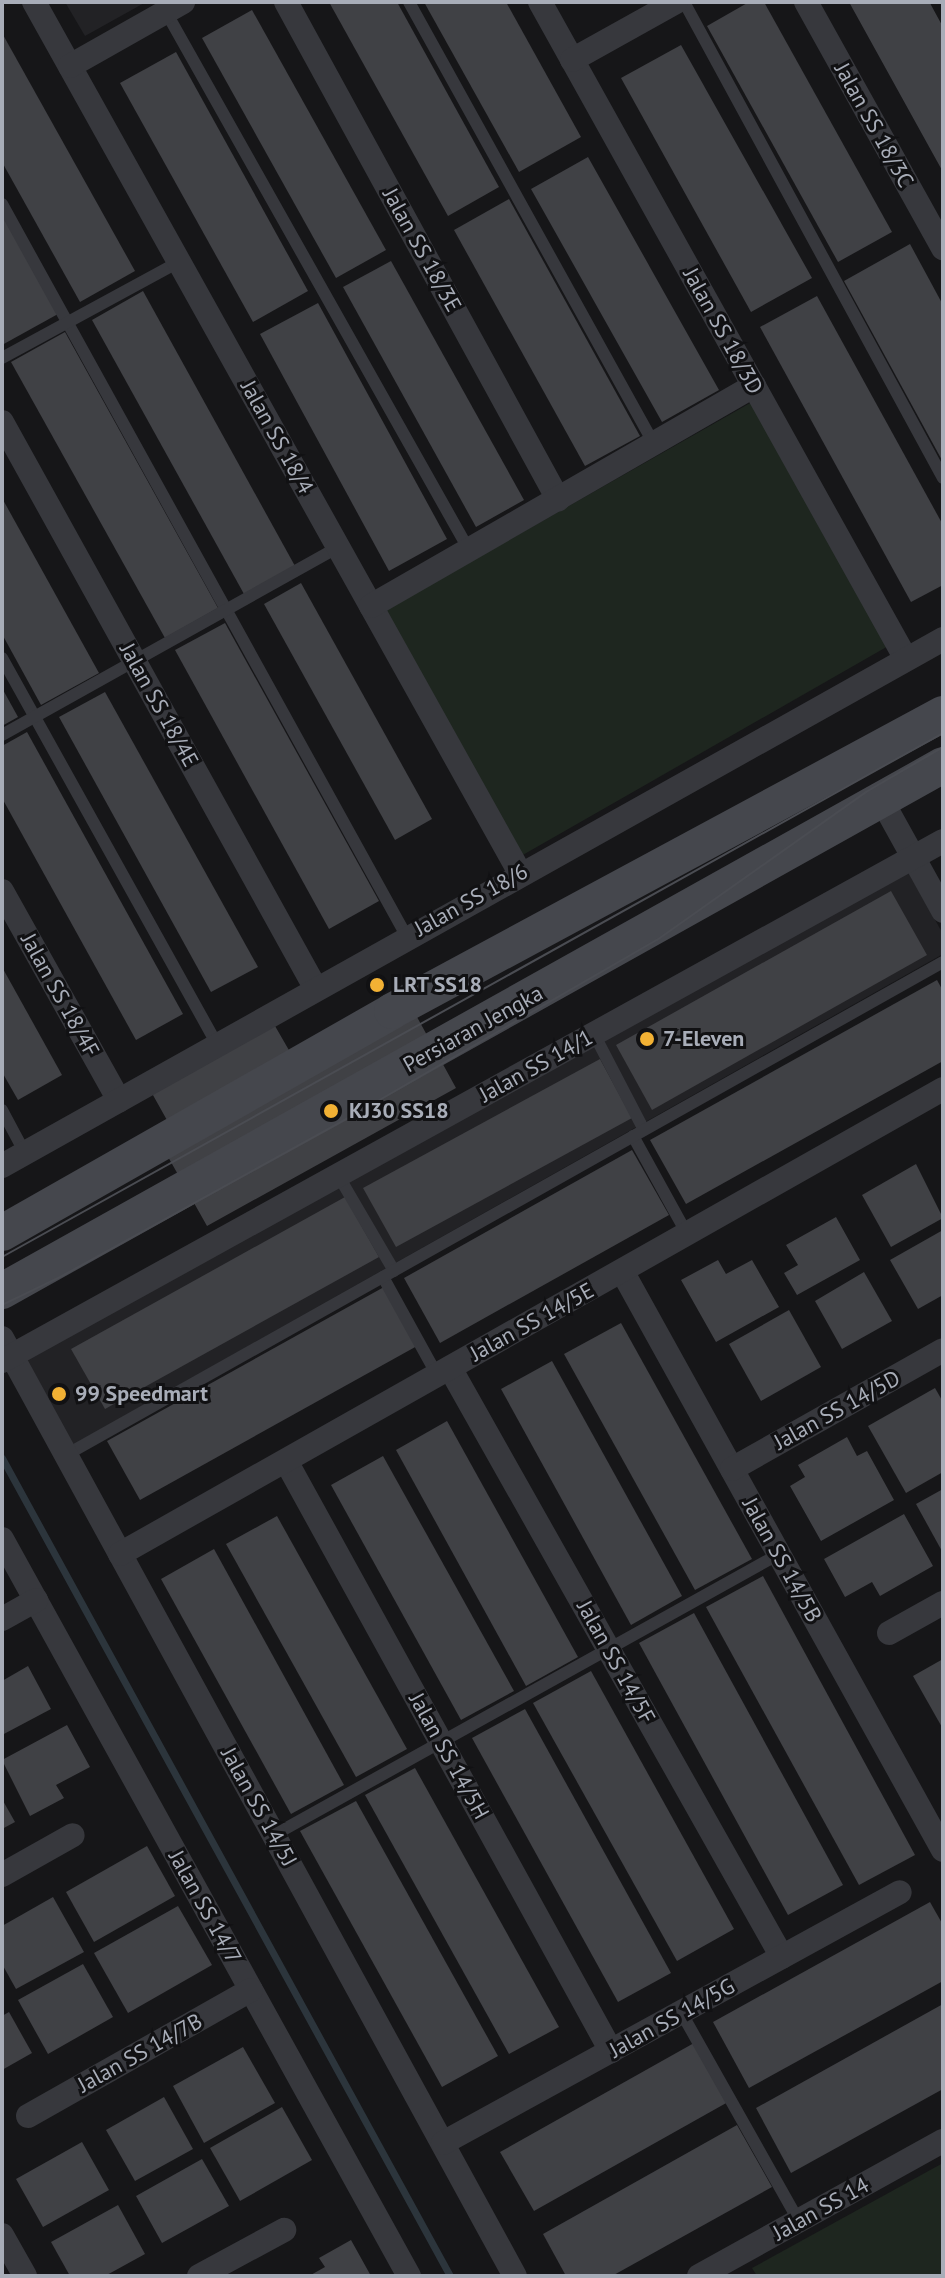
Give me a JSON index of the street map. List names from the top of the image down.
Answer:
{
  "streets": {
    "main road": ["Persiaran Jengka"],
    "street": [
      "Jalan SS 18/3C",
      "Jalan SS 18/3E",
      "Jalan SS 18/3D",
      "Jalan SS 18/4",
      "Jalan SS 18/4E",
      "Jalan SS 18/6",
      "Jalan SS 18/4F",
      "Jalan SS 14/1",
      "Jalan SS 14/5E",
      "Jalan SS 14/5D",
      "Jalan SS 14/5B",
      "Jalan SS 14/5F",
      "Jalan SS 14/5H",
      "Jalan SS 14/5J",
      "Jalan SS 14/7",
      "Jalan SS 14/5G",
      "Jalan SS 14/7B",
      "Jalan SS 14"
    ]
  },
  "crossings": [
    ["Jalan SS 18/3D", "Jalan SS 18/6"],
    ["Jalan SS 18/4", "Jalan SS 18/6"],
    ["Jalan SS 18/4E", "Jalan SS 18/6"],
    ["Jalan SS 18/6", "Jalan SS 18/4F"],
    ["Jalan SS 14/1", "Jalan SS 14/5J"],
    ["Jalan SS 14/5E", "Jalan SS 14/5B"],
    ["Jalan SS 14/5E", "Jalan SS 14/5F"],
    ["Jalan SS 14/5E", "Jalan SS 14/5H"],
    ["Jalan SS 14/5E", "Jalan SS 14/5J"],
    ["Jalan SS 14/5D", "Jalan SS 14/5B"],
    ["Jalan SS 14/5F", "Jalan SS 14/5G"],
    ["Jalan SS 14/5H", "Jalan SS 14/5G"],
    ["Jalan SS 14/5J", "Jalan SS 14/5G"],
    ["Jalan SS 14/7", "Jalan SS 14/7B"]
  ],
  "places": [
    "LRT SS18",
    "7-Eleven",
    "KJ30 SS18",
    "99 Speedmart"
  ]
}
